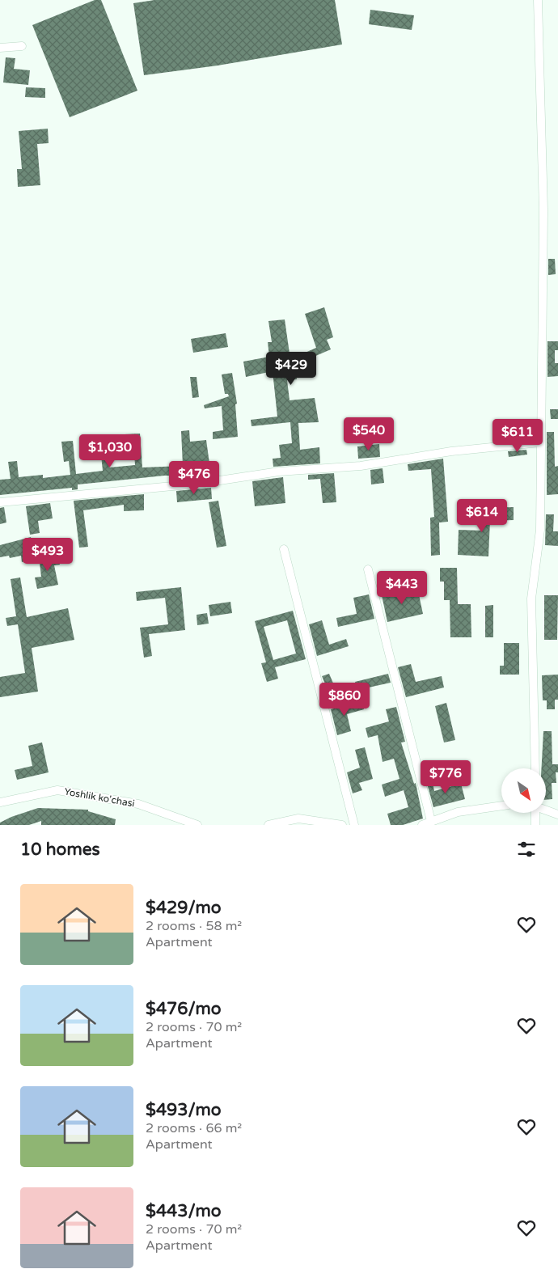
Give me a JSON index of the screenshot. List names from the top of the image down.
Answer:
{
  "streets": {
    "street": ["Yoshlik ko'chasi"]
  },
  "north": "bottom right",
  "page": {
    "price": [
      "$429",
      "$540",
      "$611",
      "$1,030",
      "$476",
      "$614",
      "$493",
      "$443",
      "$860",
      "$776"
    ],
    "heading": "10 homes",
    "list": [
      {
        "name": "$429/mo",
        "note": "2 rooms · 58 m² · Apartment"
      },
      {
        "name": "$476/mo",
        "note": "2 rooms · 70 m² · Apartment"
      },
      {
        "name": "$493/mo",
        "note": "2 rooms · 66 m² · Apartment"
      },
      {
        "name": "$443/mo",
        "note": "2 rooms · 70 m² · Apartment"
      }
    ]
  }
}
